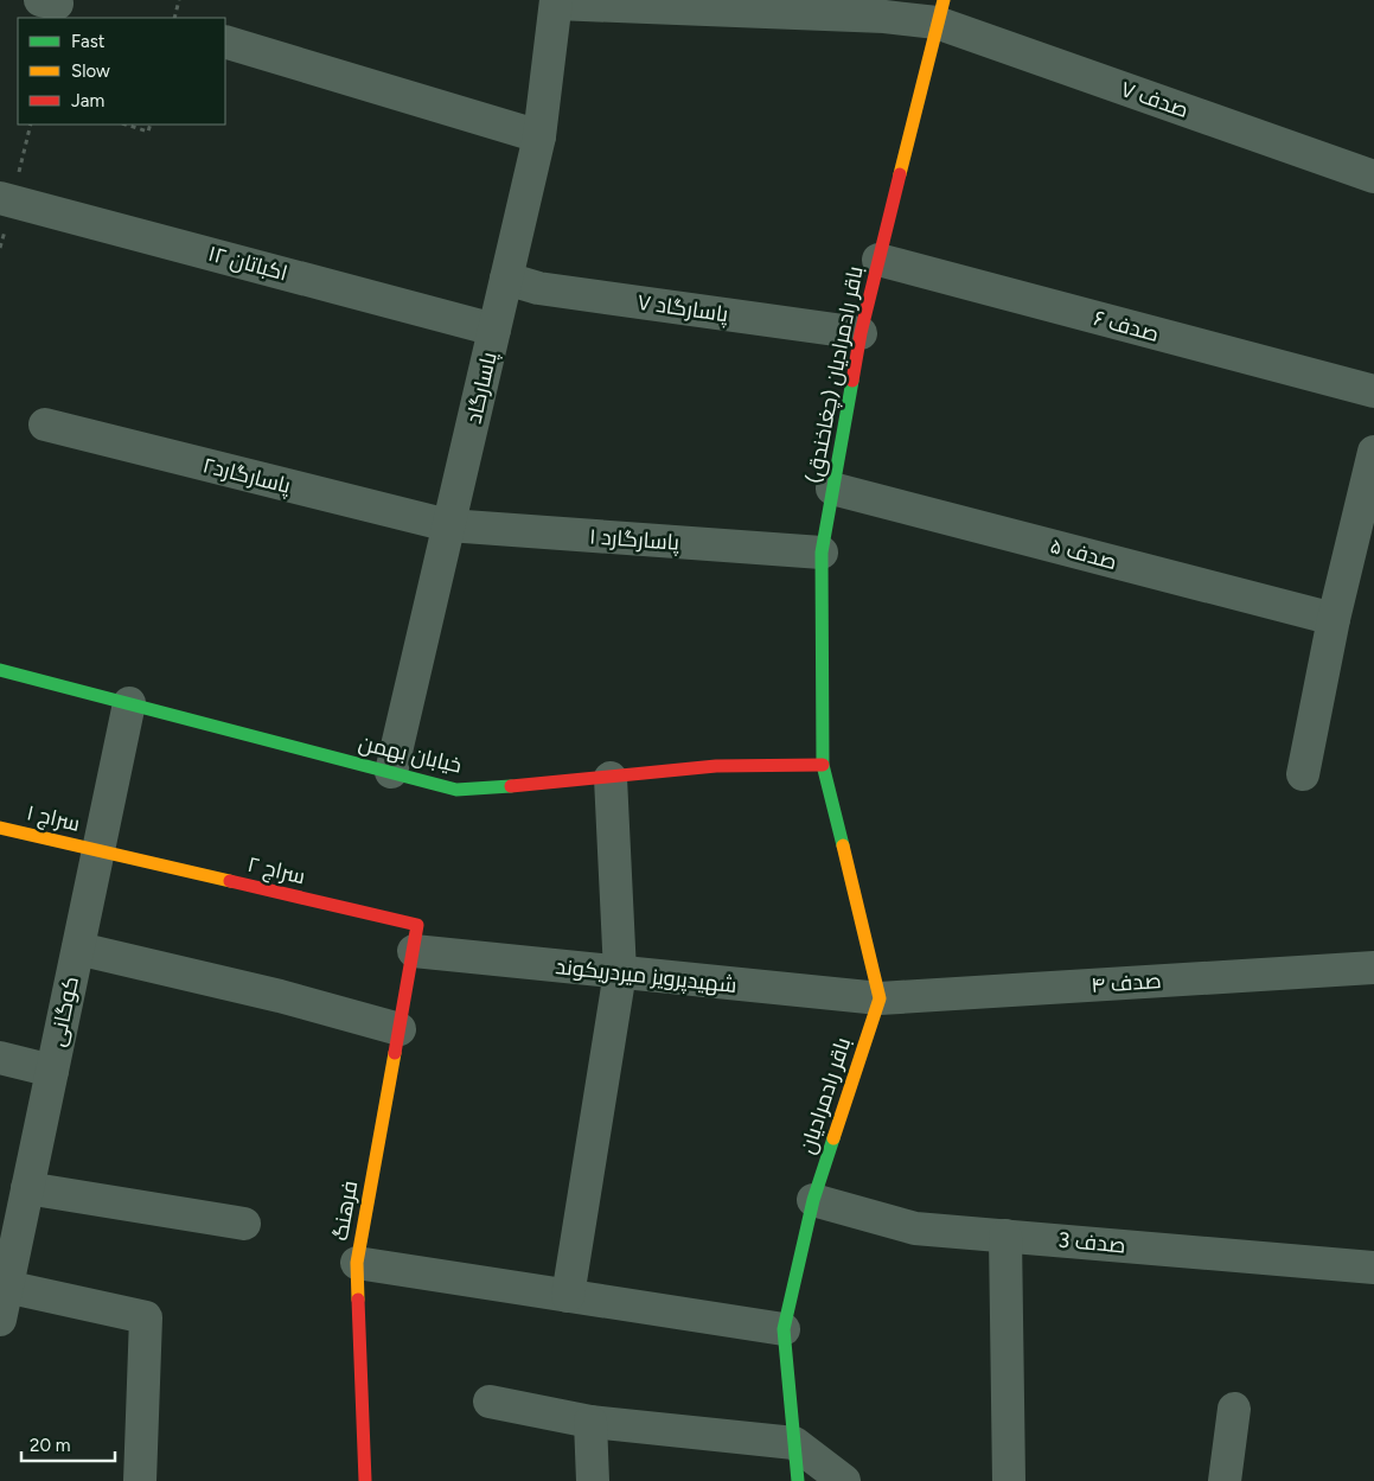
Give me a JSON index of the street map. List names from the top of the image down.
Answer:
{
  "streets": {
    "street": [
      "صدف ۷",
      "اکباتان ۱۲",
      "پاسارگاد ۷",
      "صدف ۶",
      "باقر رادمرادیان (چغاخندق)",
      "پاسارگاد",
      "پاسارگارد۲",
      "پاسارگارد ۱",
      "صدف ۵",
      "خیابان بهمن",
      "سراج ۱",
      "سراج ۲",
      "شهیدپرویز میردریکوند",
      "صدف ۴",
      "کوگانی",
      "باقر رادمرادیان",
      "فرهنگ",
      "صدف 3"
    ]
  },
  "crossings": [
    ["صدف ۷", "باقر رادمرادیان (چغاخندق)"],
    ["صدف ۷", "پاسارگاد"],
    ["اکباتان ۱۲", "پاسارگاد"],
    ["پاسارگاد ۷", "باقر رادمرادیان (چغاخندق)"],
    ["پاسارگاد ۷", "پاسارگاد"],
    ["صدف ۶", "باقر رادمرادیان (چغاخندق)"],
    ["باقر رادمرادیان (چغاخندق)", "پاسارگارد ۱"],
    ["باقر رادمرادیان (چغاخندق)", "صدف ۵"],
    ["باقر رادمرادیان (چغاخندق)", "خیابان بهمن"],
    ["پاسارگاد", "پاسارگارد۲"],
    ["پاسارگاد", "پاسارگارد ۱"],
    ["پاسارگاد", "خیابان بهمن"],
    ["پاسارگارد۲", "پاسارگارد ۱"],
    ["خیابان بهمن", "کوگانی"],
    ["سراج ۱", "سراج ۲"],
    ["سراج ۱", "کوگانی"],
    ["سراج ۲", "شهیدپرویز میردریکوند"],
    ["سراج ۲", "کوگانی"],
    ["سراج ۲", "فرهنگ"],
    ["شهیدپرویز میردریکوند", "صدف ۴"],
    ["شهیدپرویز میردریکوند", "باقر رادمرادیان"],
    ["شهیدپرویز میردریکوند", "فرهنگ"],
    ["صدف ۴", "باقر رادمرادیان"],
    ["باقر رادمرادیان", "صدف 3"]
  ],
  "legend": ["Fast", "Slow", "Jam"],
  "scale_bar": "20 m"
}
